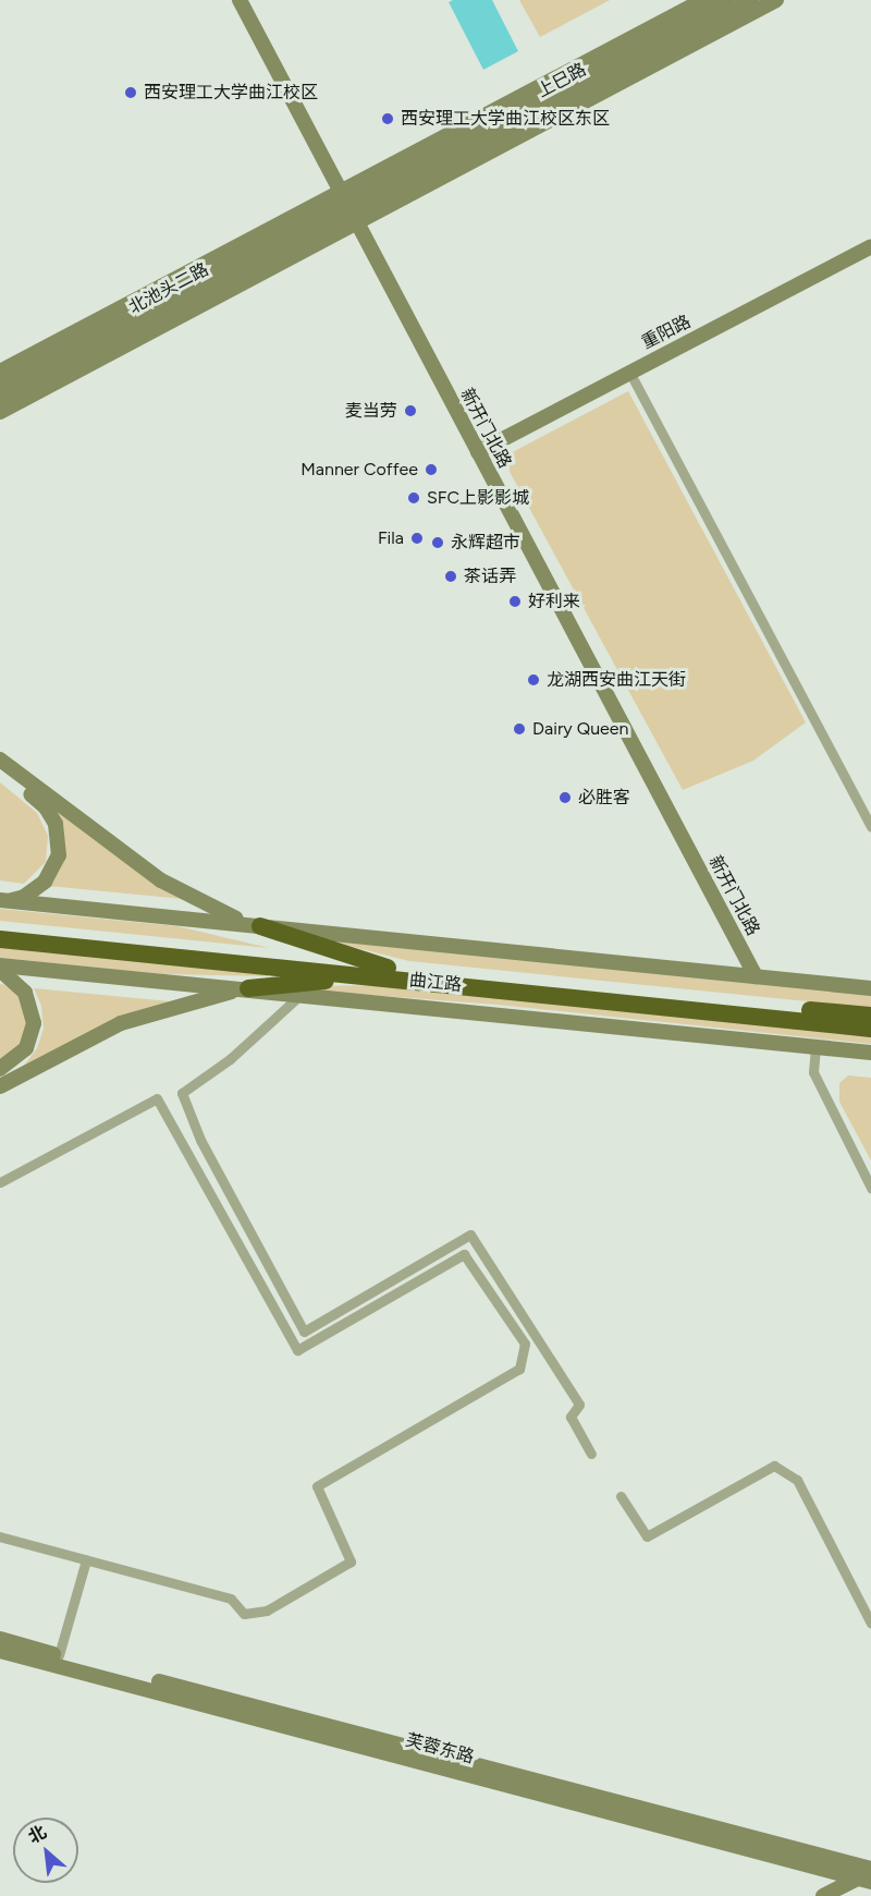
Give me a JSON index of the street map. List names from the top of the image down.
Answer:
{
  "streets": {
    "highway": ["曲江路"],
    "main road": [
      "上巳路",
      "北池头二路",
      "重阳路",
      "新开门北路",
      "芙蓉东路"
    ]
  },
  "crossings": [
    ["上巳路", "北池头二路"],
    ["上巳路", "新开门北路"],
    ["北池头二路", "新开门北路"],
    ["重阳路", "新开门北路"]
  ],
  "places": [
    "西安理工大学曲江校区",
    "西安理工大学曲江校区东区",
    "麦当劳",
    "Manner Coffee",
    "SFC上影影城",
    "Fila",
    "永辉超市",
    "茶话弄",
    "好利来",
    "龙湖西安曲江天街",
    "Dairy Queen",
    "必胜客"
  ],
  "north": "top left"
}
